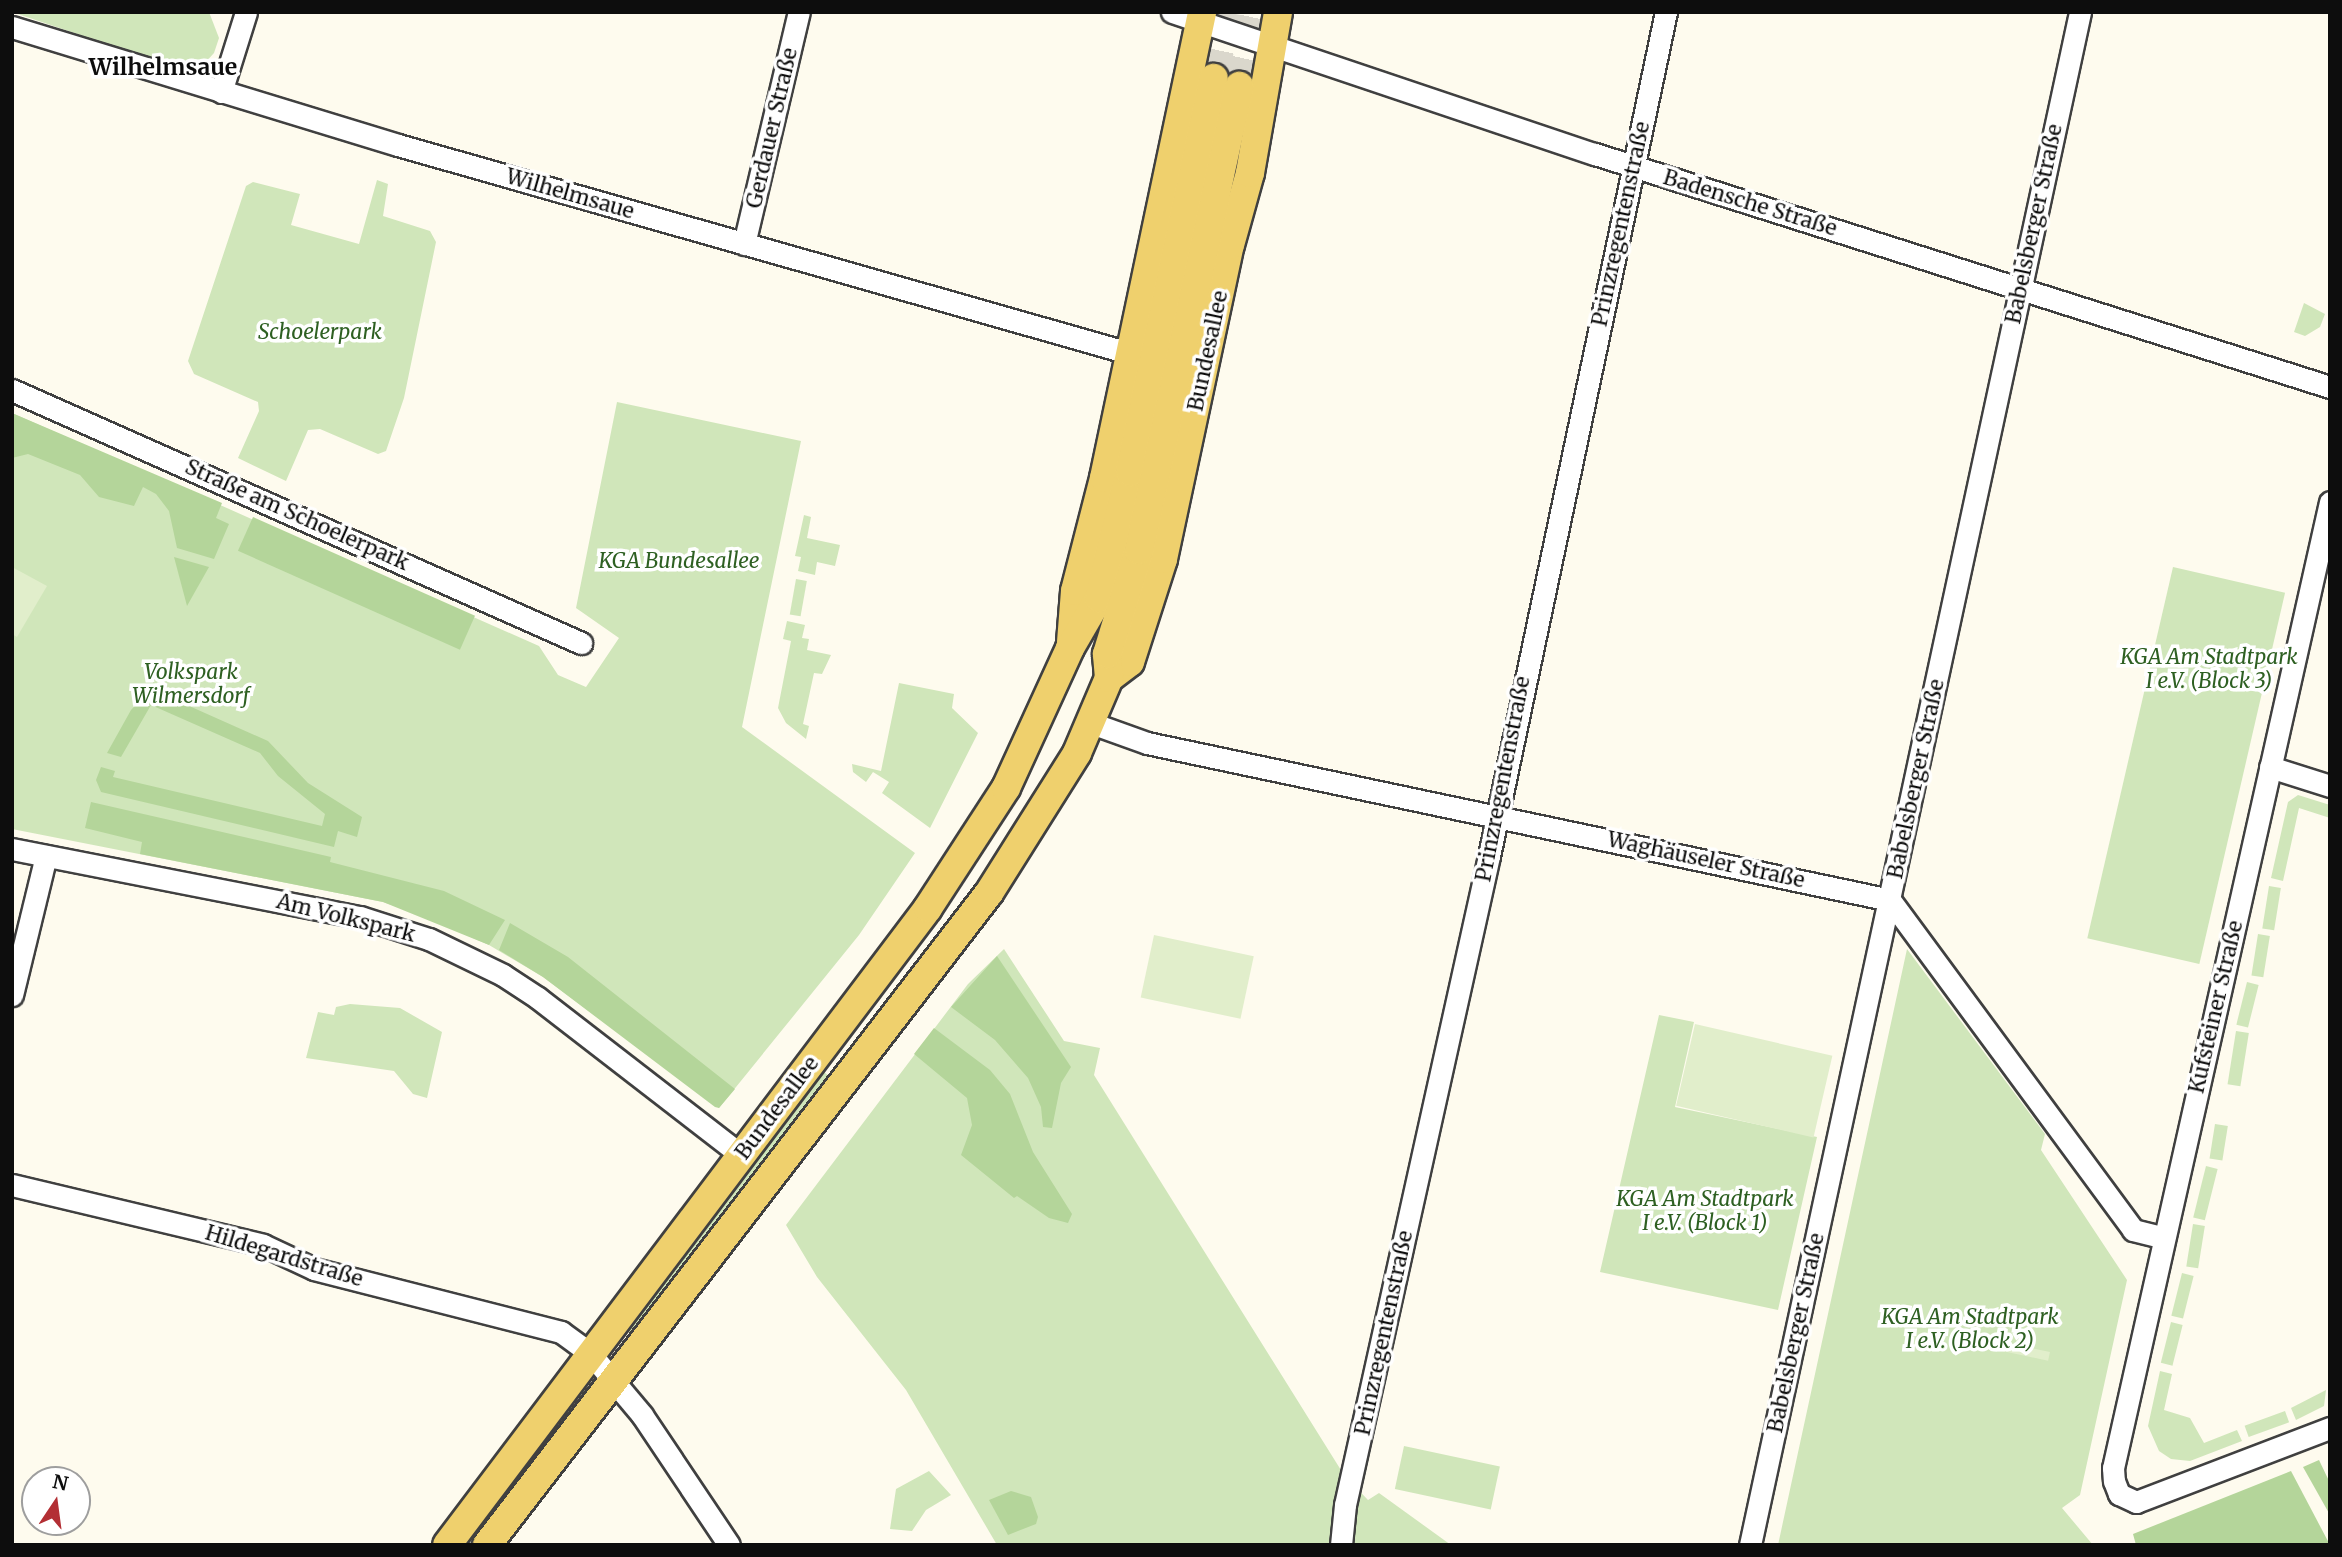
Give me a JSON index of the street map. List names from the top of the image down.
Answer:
{
  "streets": {
    "main road": ["Bundesallee"],
    "street": [
      "Gerdauer Straße",
      "Wilhelmsaue",
      "Badensche Straße",
      "Prinzregentenstraße",
      "Babelsberger Straße",
      "Straße am Schoelerpark",
      "Waghäuseler Straße",
      "Am Volkspark",
      "Kufsteiner Straße",
      "Hildegardstraße"
    ]
  },
  "crossings": [
    ["Gerdauer Straße", "Wilhelmsaue"],
    ["Wilhelmsaue", "Bundesallee"],
    ["Badensche Straße", "Prinzregentenstraße"],
    ["Badensche Straße", "Babelsberger Straße"],
    ["Badensche Straße", "Bundesallee"],
    ["Prinzregentenstraße", "Waghäuseler Straße"],
    ["Babelsberger Straße", "Waghäuseler Straße"],
    ["Bundesallee", "Waghäuseler Straße"],
    ["Bundesallee", "Am Volkspark"],
    ["Bundesallee", "Hildegardstraße"]
  ],
  "districts": ["Wilhelmsaue"],
  "parks": [
    "Schoelerpark",
    "KGA Bundesallee",
    "KGA Am Stadtpark I e.V. (Block 3)",
    "Volkspark Wilmersdorf",
    "KGA Am Stadtpark I e.V. (Block 1)",
    "KGA Am Stadtpark I e.V. (Block 2)"
  ],
  "north": "top"
}
